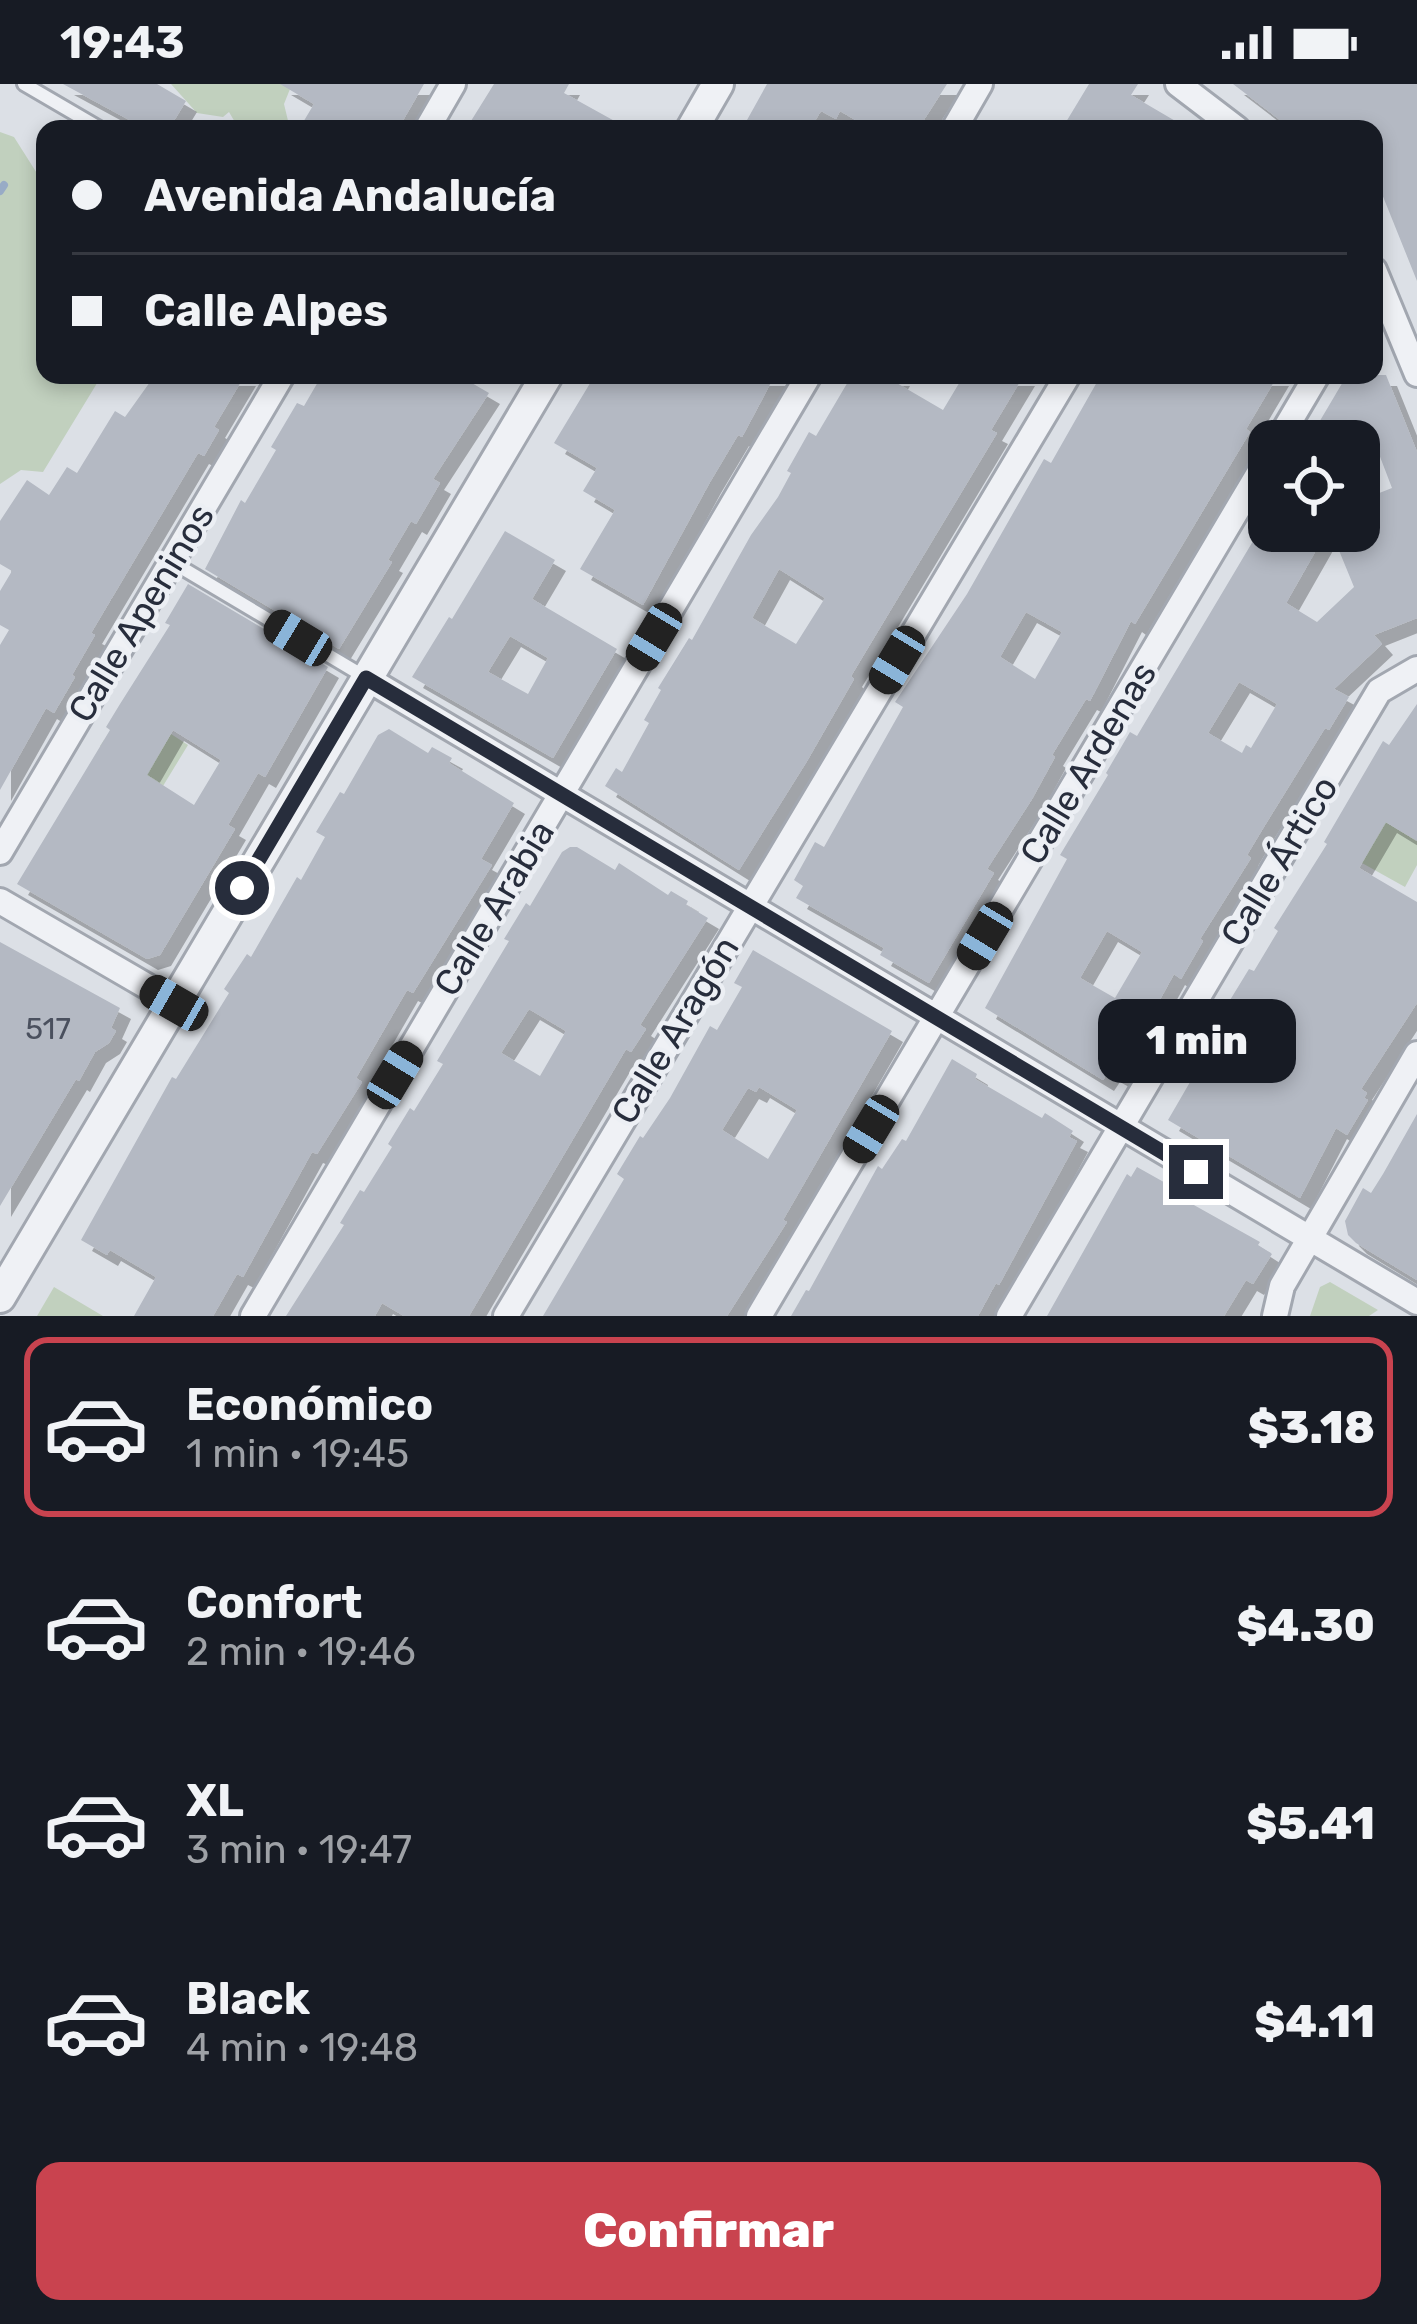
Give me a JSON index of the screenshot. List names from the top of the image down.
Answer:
{
  "streets": {
    "street": [
      "Calle Apeninos",
      "Calle Ardenas",
      "Calle Ártico",
      "Calle Arabia",
      "Calle Aragón"
    ]
  },
  "house_numbers": ["517"],
  "page": {
    "status": "19:43",
    "banner": ["Avenida Andalucía", "Calle Alpes"],
    "bubble": "1 min",
    "list": [
      {
        "name": "Económico",
        "note": "1 min · 19:45",
        "value": "$3.18"
      },
      {
        "name": "Confort",
        "note": "2 min · 19:46",
        "value": "$4.30"
      },
      {
        "name": "XL",
        "note": "3 min · 19:47",
        "value": "$5.41"
      },
      {
        "name": "Black",
        "note": "4 min · 19:48",
        "value": "$4.11"
      }
    ],
    "buttons": "Confirmar"
  }
}
